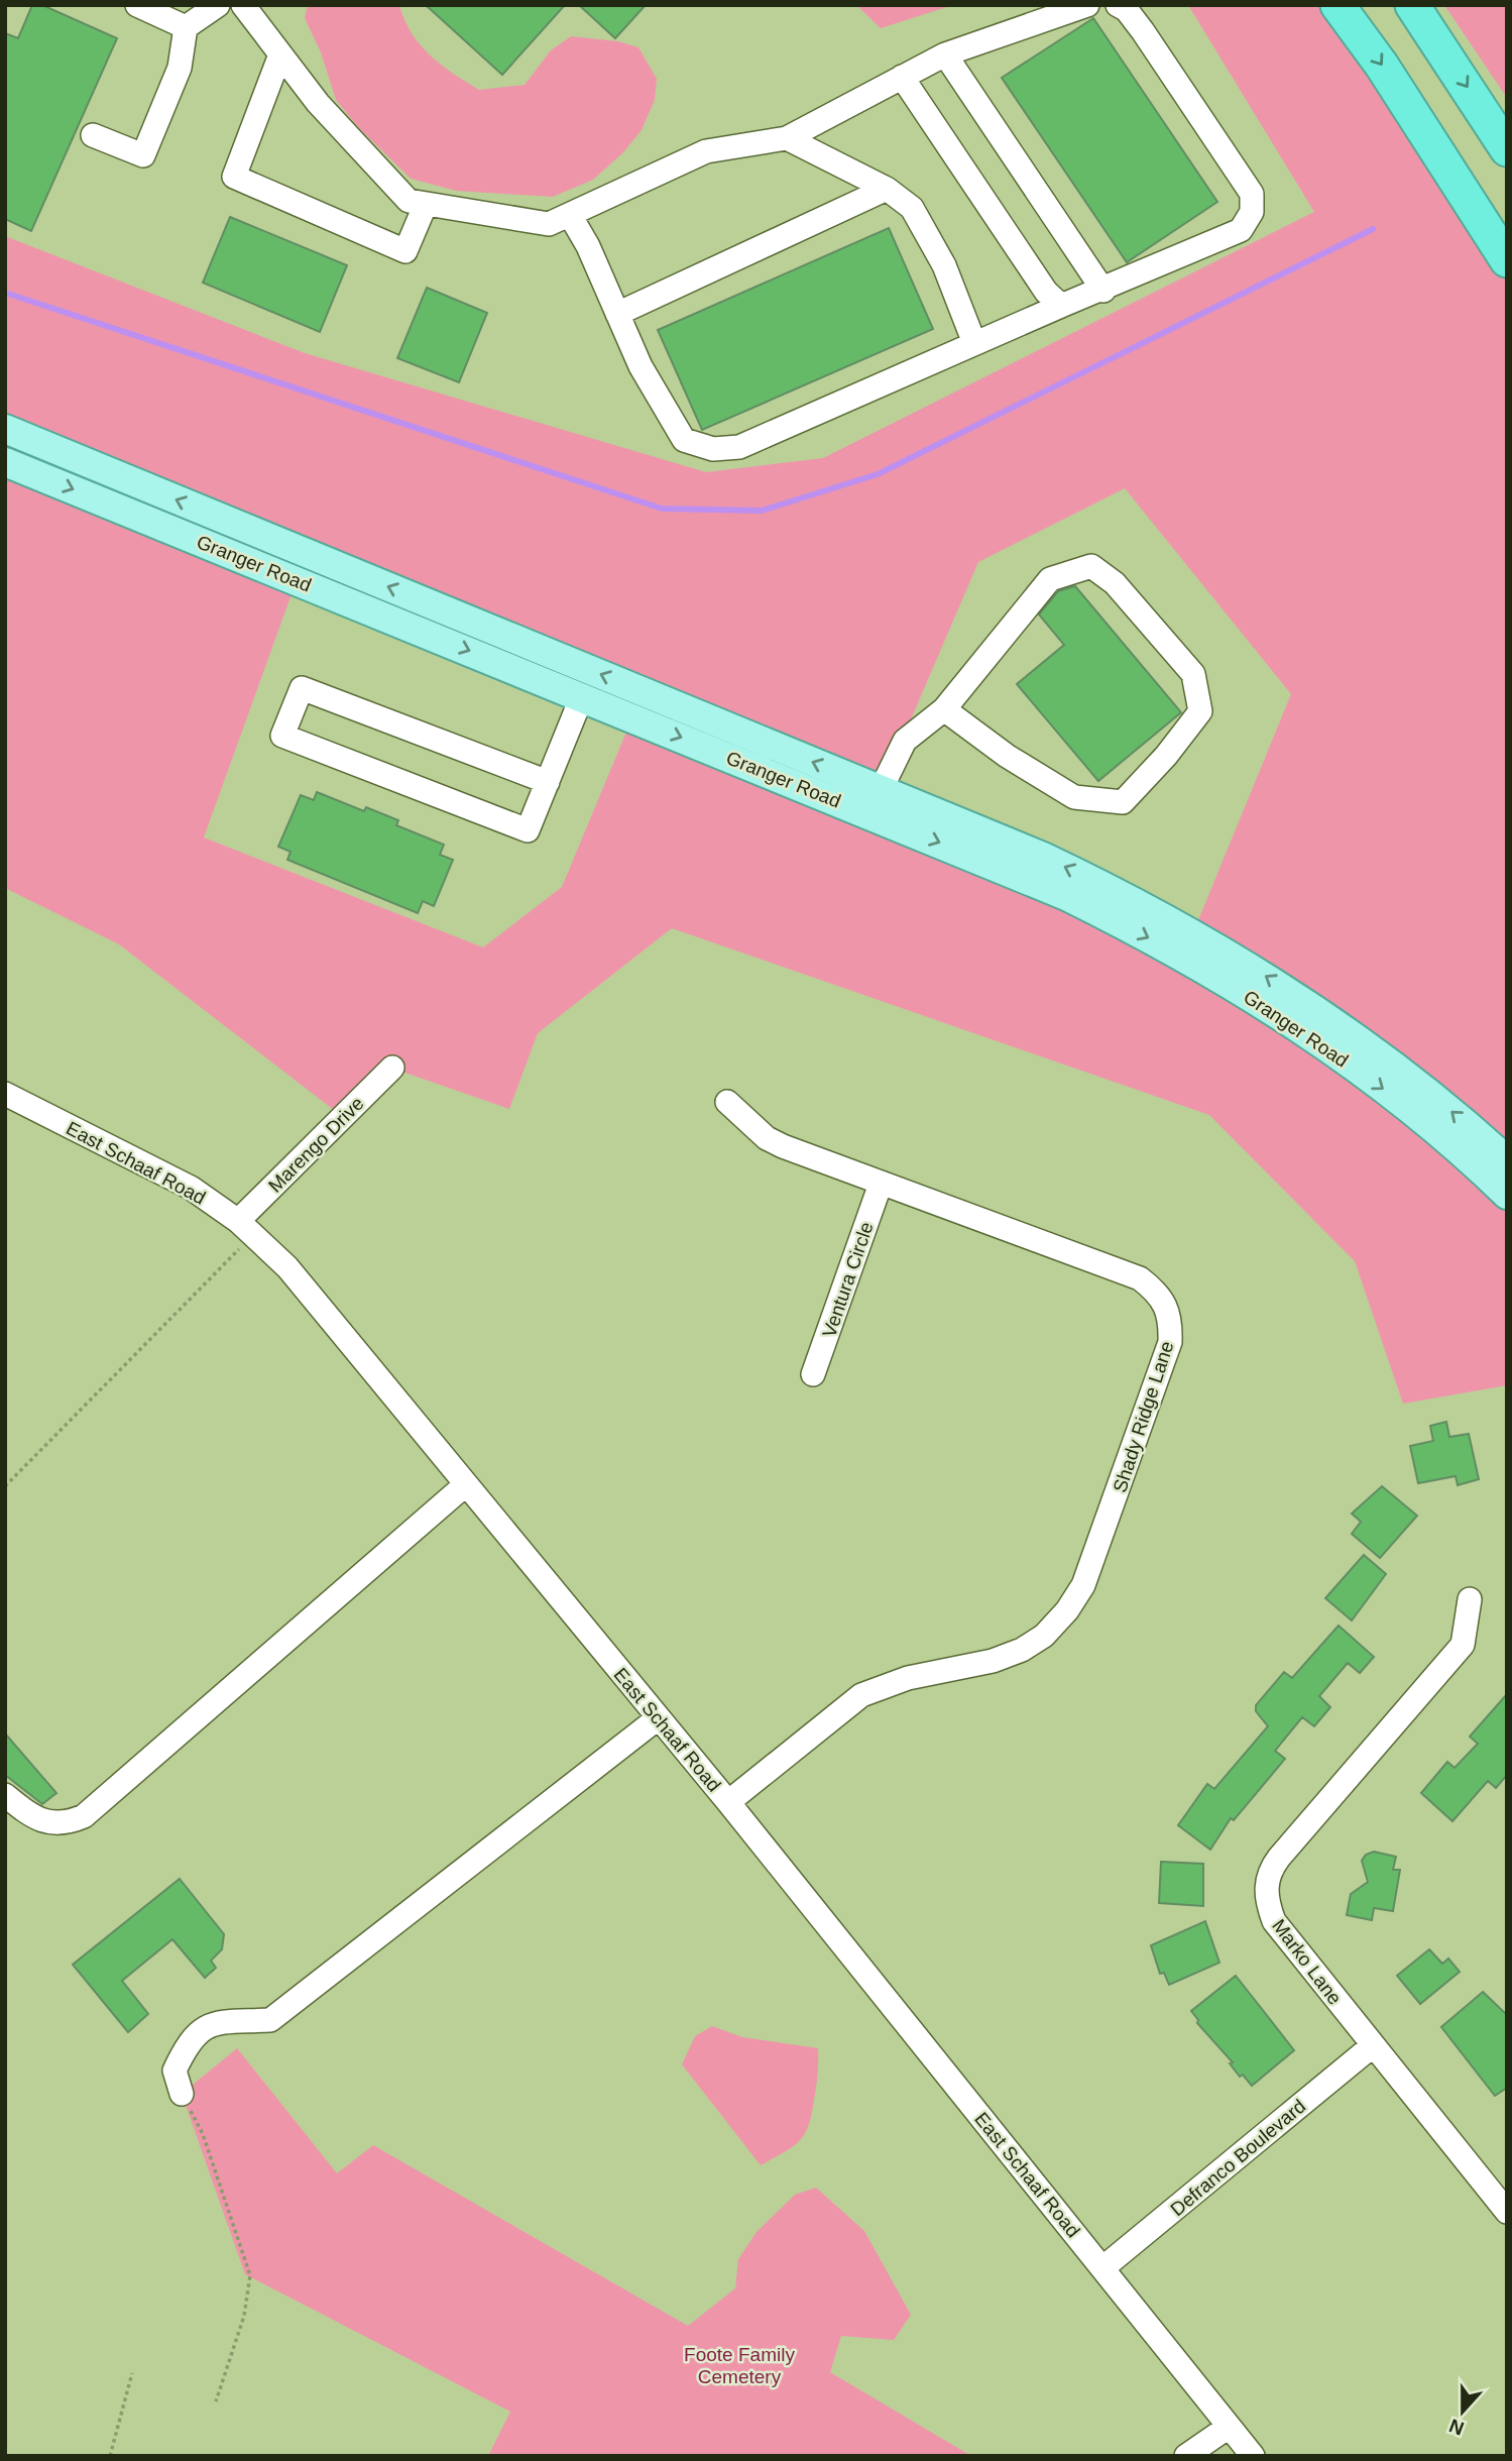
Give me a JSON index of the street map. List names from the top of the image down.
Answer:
{
  "streets": {
    "main road": ["Granger Road"],
    "street": [
      "Marengo Drive",
      "East Schaaf Road",
      "Ventura Circle",
      "Shady Ridge Lane",
      "Marko Lane",
      "Defranco Boulevard"
    ]
  },
  "crossings": [
    ["Marengo Drive", "East Schaaf Road"],
    ["East Schaaf Road", "Shady Ridge Lane"],
    ["East Schaaf Road", "Defranco Boulevard"],
    ["Ventura Circle", "Shady Ridge Lane"],
    ["Marko Lane", "Defranco Boulevard"]
  ],
  "parks": ["Foote Family Cemetery"],
  "north": "bottom"
}
